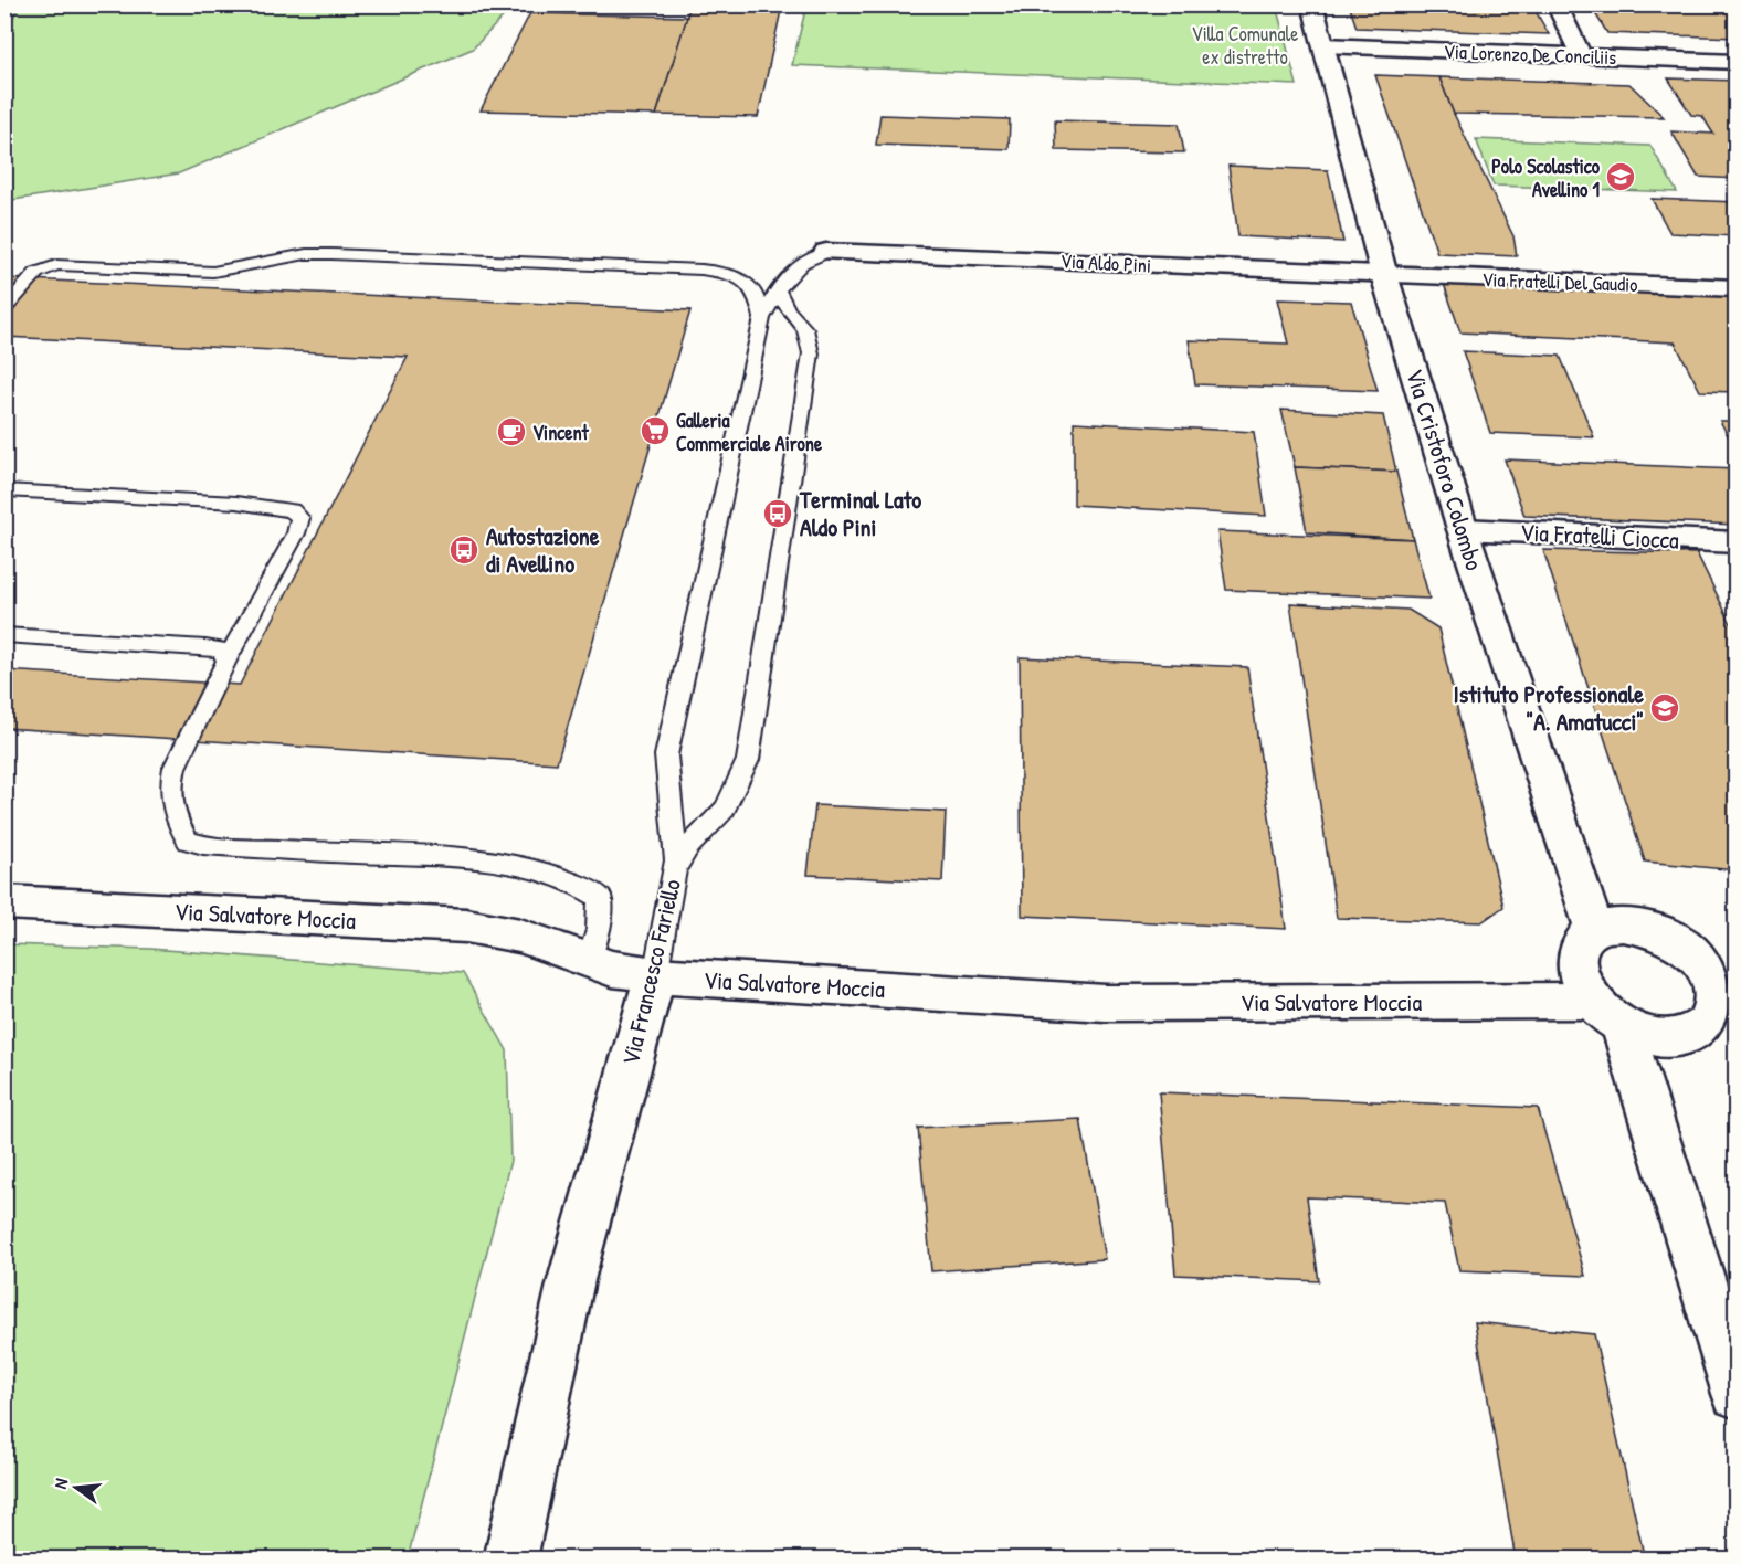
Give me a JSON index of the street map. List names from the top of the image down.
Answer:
{
  "streets": {
    "street": [
      "Via Lorenzo De Conciliis",
      "Via Aldo Pini",
      "Via Fratelli Del Gaudio",
      "Via Cristoforo Colombo",
      "Via Fratelli Ciocca",
      "Via Salvatore Moccia",
      "Via Francesco Fariello"
    ]
  },
  "crossings": [
    ["Via Lorenzo De Conciliis", "Via Cristoforo Colombo"],
    ["Via Aldo Pini", "Via Fratelli Del Gaudio"],
    ["Via Aldo Pini", "Via Cristoforo Colombo"],
    ["Via Aldo Pini", "Via Francesco Fariello"],
    ["Via Fratelli Del Gaudio", "Via Cristoforo Colombo"],
    ["Via Cristoforo Colombo", "Via Fratelli Ciocca"],
    ["Via Cristoforo Colombo", "Via Salvatore Moccia"],
    ["Via Salvatore Moccia", "Via Francesco Fariello"]
  ],
  "parks": ["Villa Comunale ex distretto"],
  "places": {
    "school or university": ["Polo Scolastico Avellino 1", "Istituto Professionale \"A. Amatucci\""],
    "supermarket": ["Galleria Commerciale Airone"],
    "cafe": ["Vincent"],
    "bus stop": ["Terminal Lato Aldo Pini", "Autostazione di Avellino"]
  },
  "north": "left"
}
